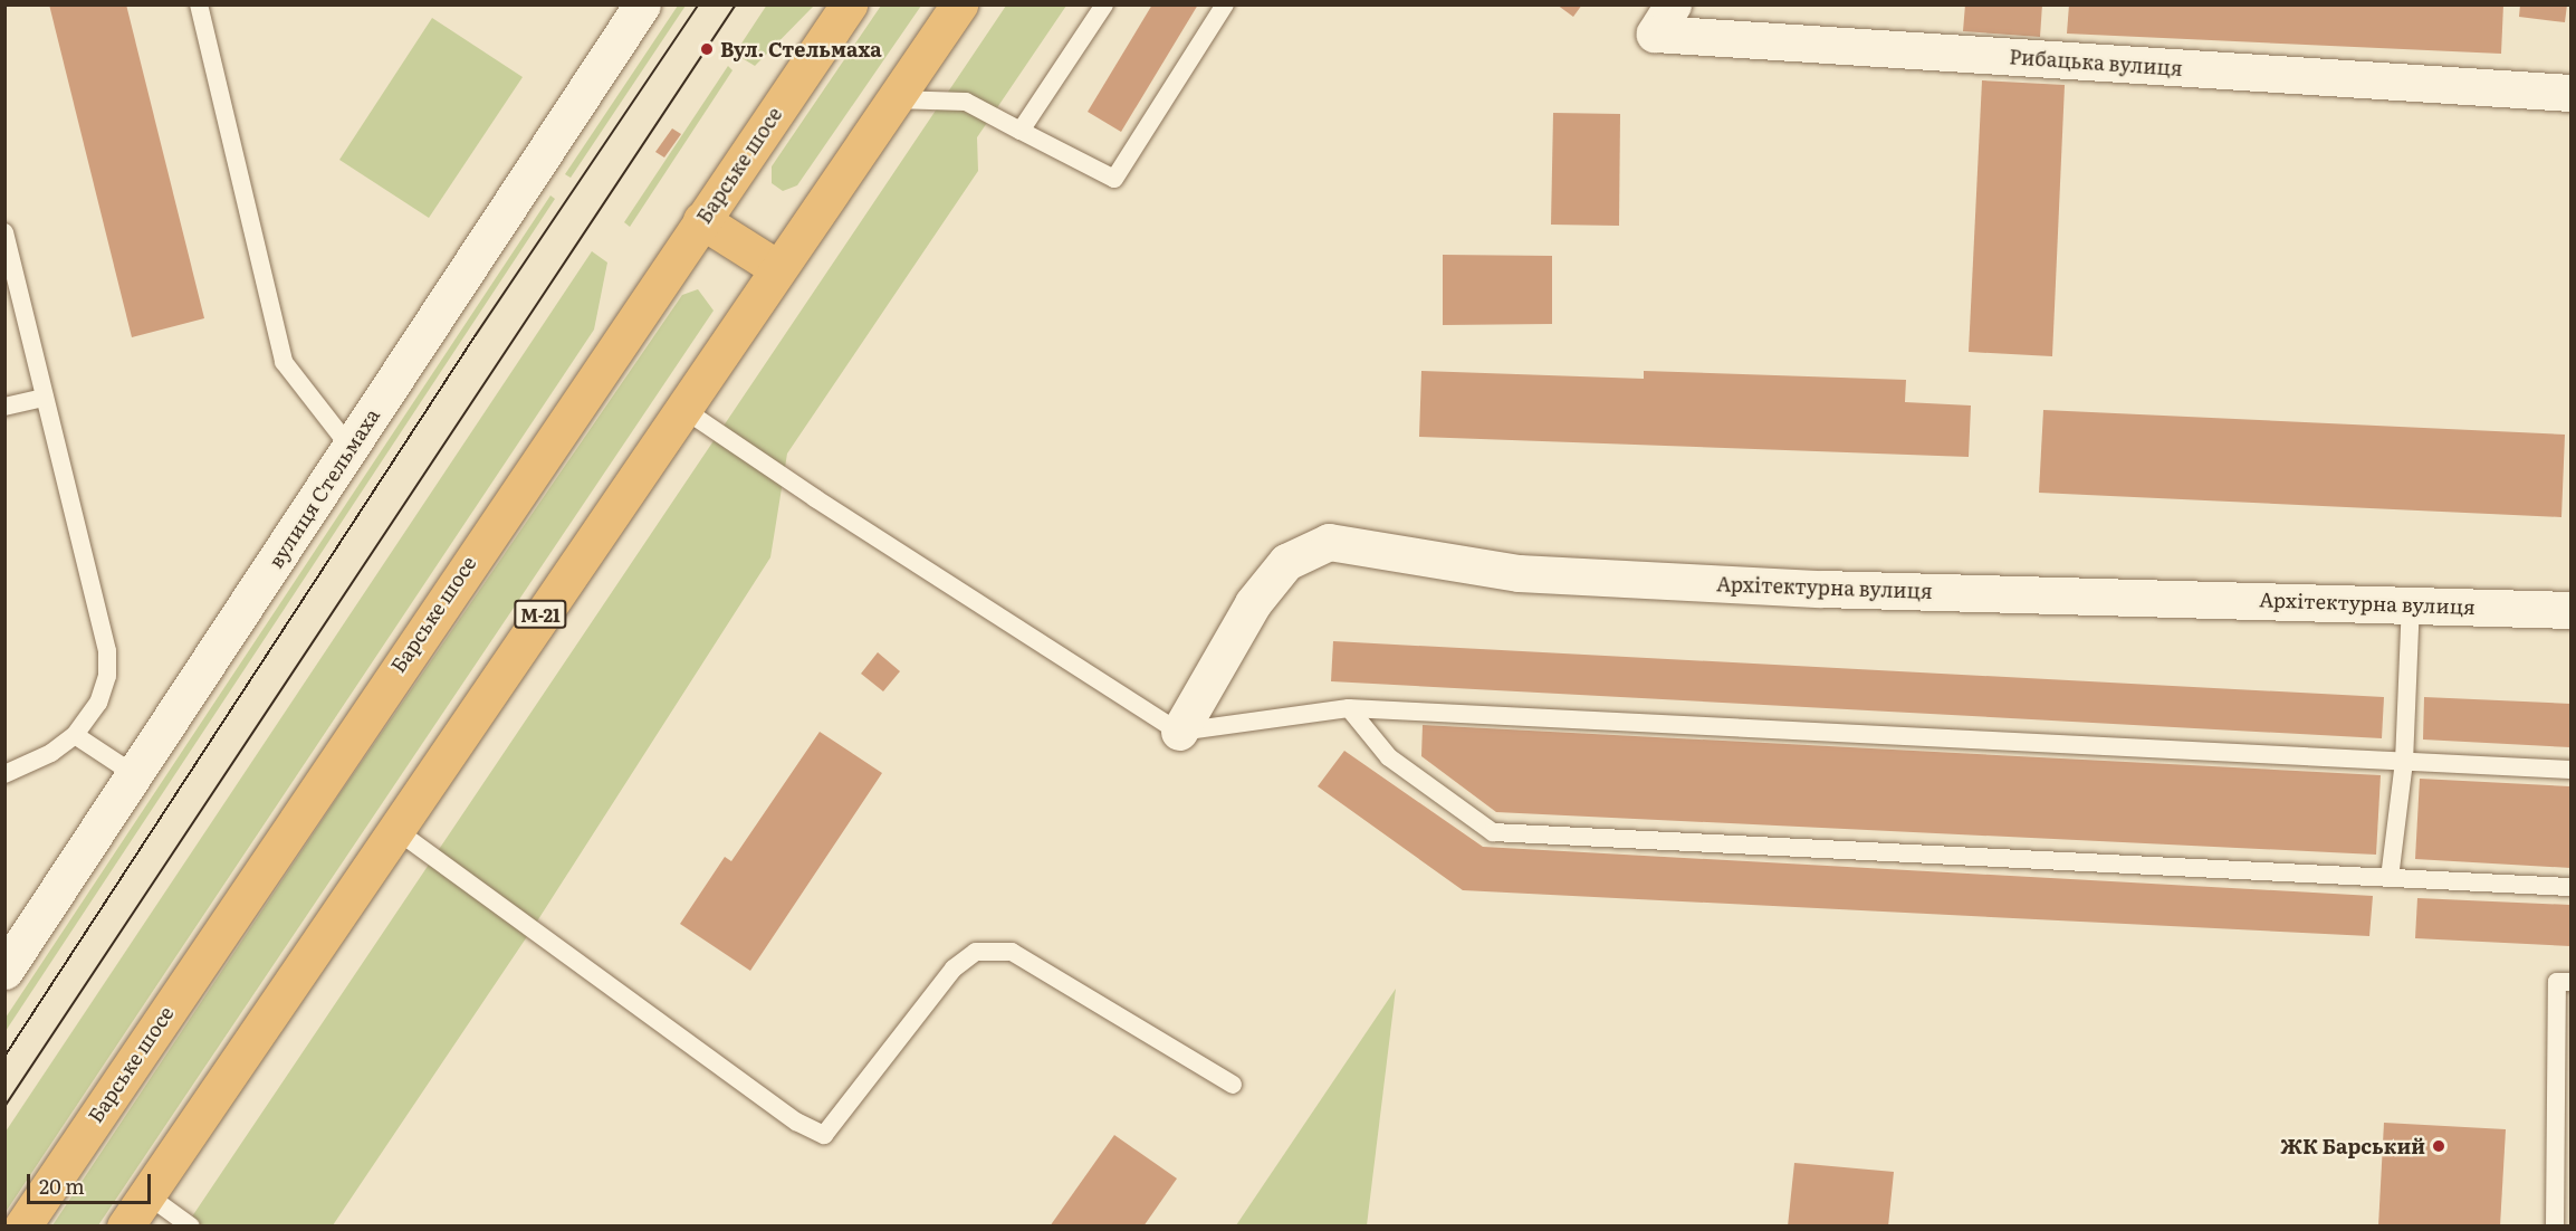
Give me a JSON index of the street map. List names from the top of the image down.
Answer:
{
  "streets": {
    "highway": ["Барське шосе", "М-21"],
    "street": ["Рибацька вулиця", "вулиця Стельмаха", "Архітектурна вулиця"]
  },
  "places": ["Вул. Стельмаха", "ЖК Барський"],
  "scale_bar": "20 m"
}
